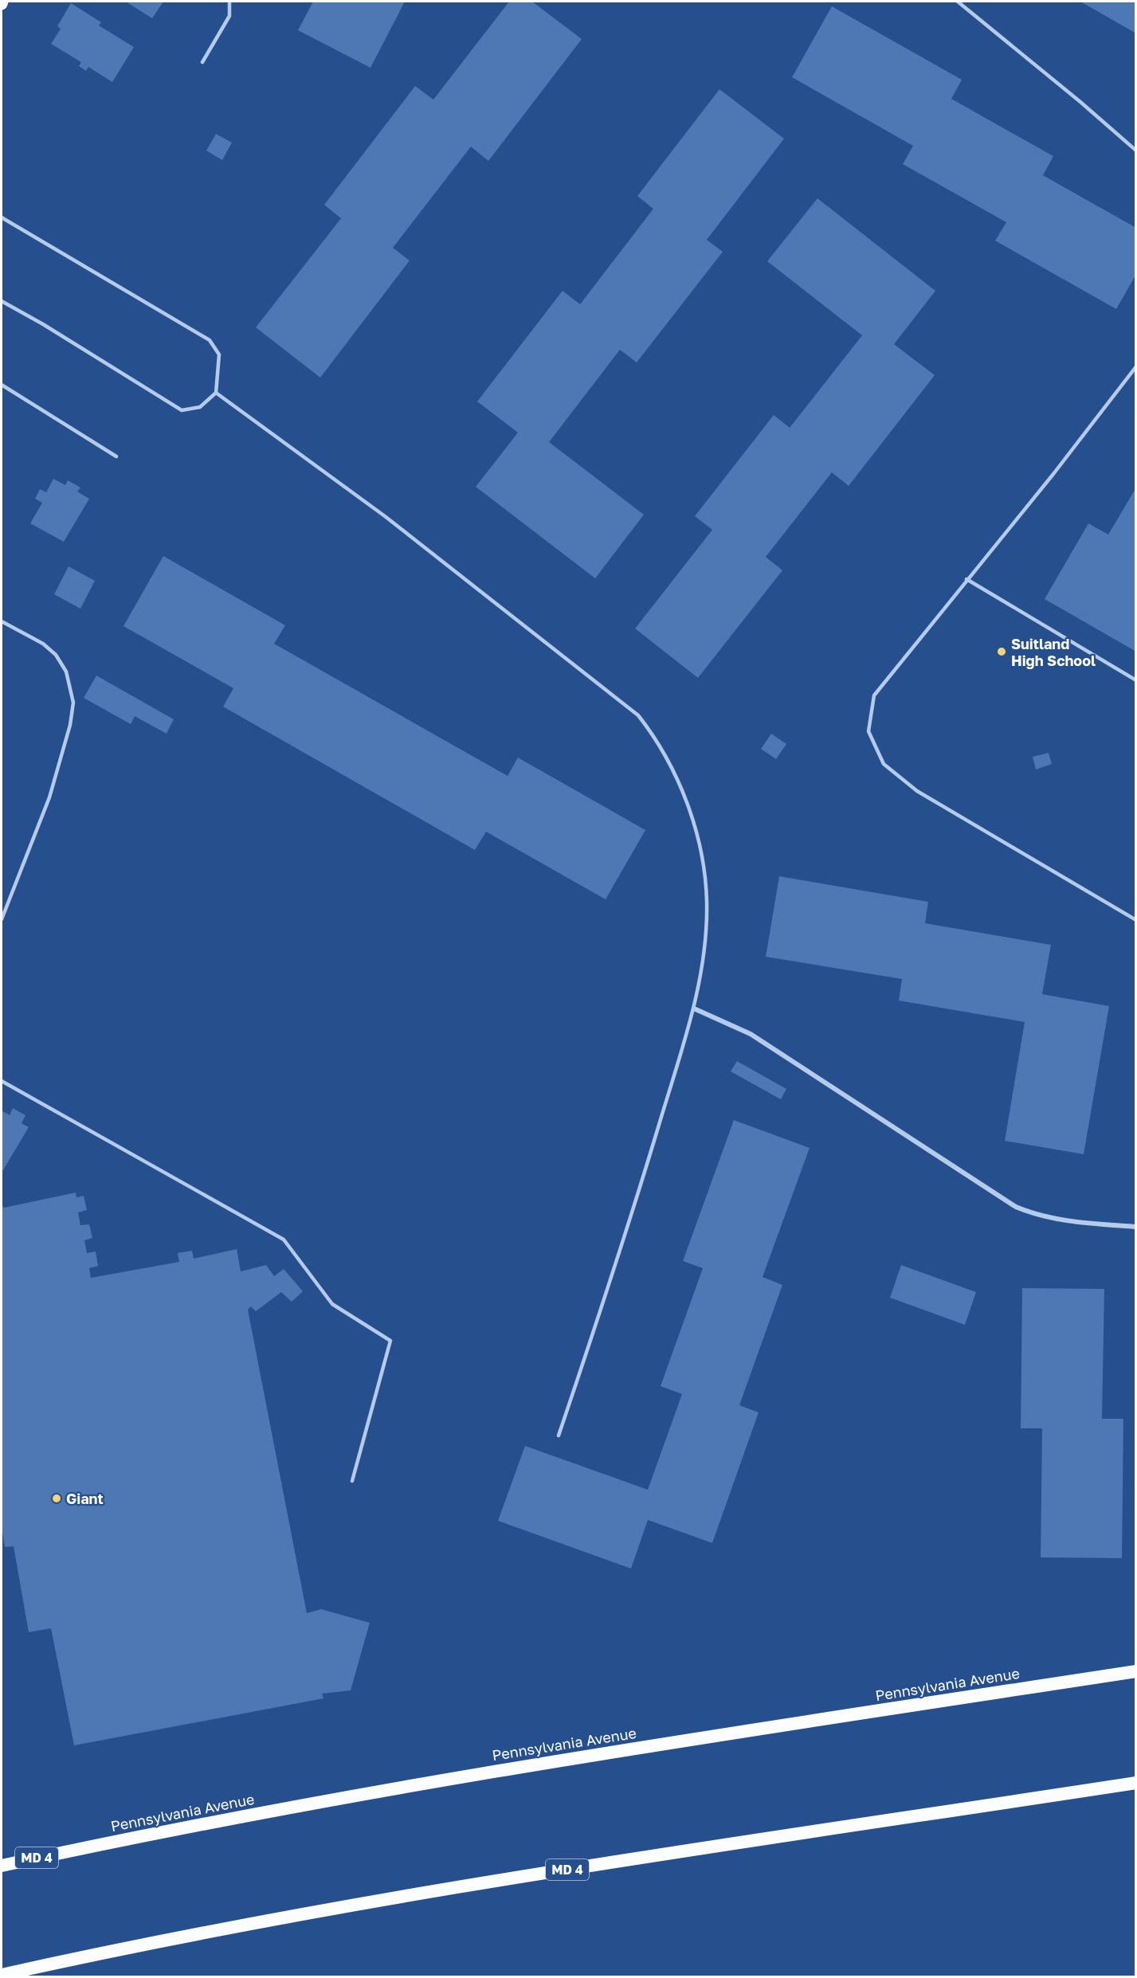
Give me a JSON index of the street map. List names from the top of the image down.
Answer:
{
  "streets": {
    "highway": ["Pennsylvania Avenue", "MD 4"]
  },
  "places": ["Suitland High School", "Giant"]
}
